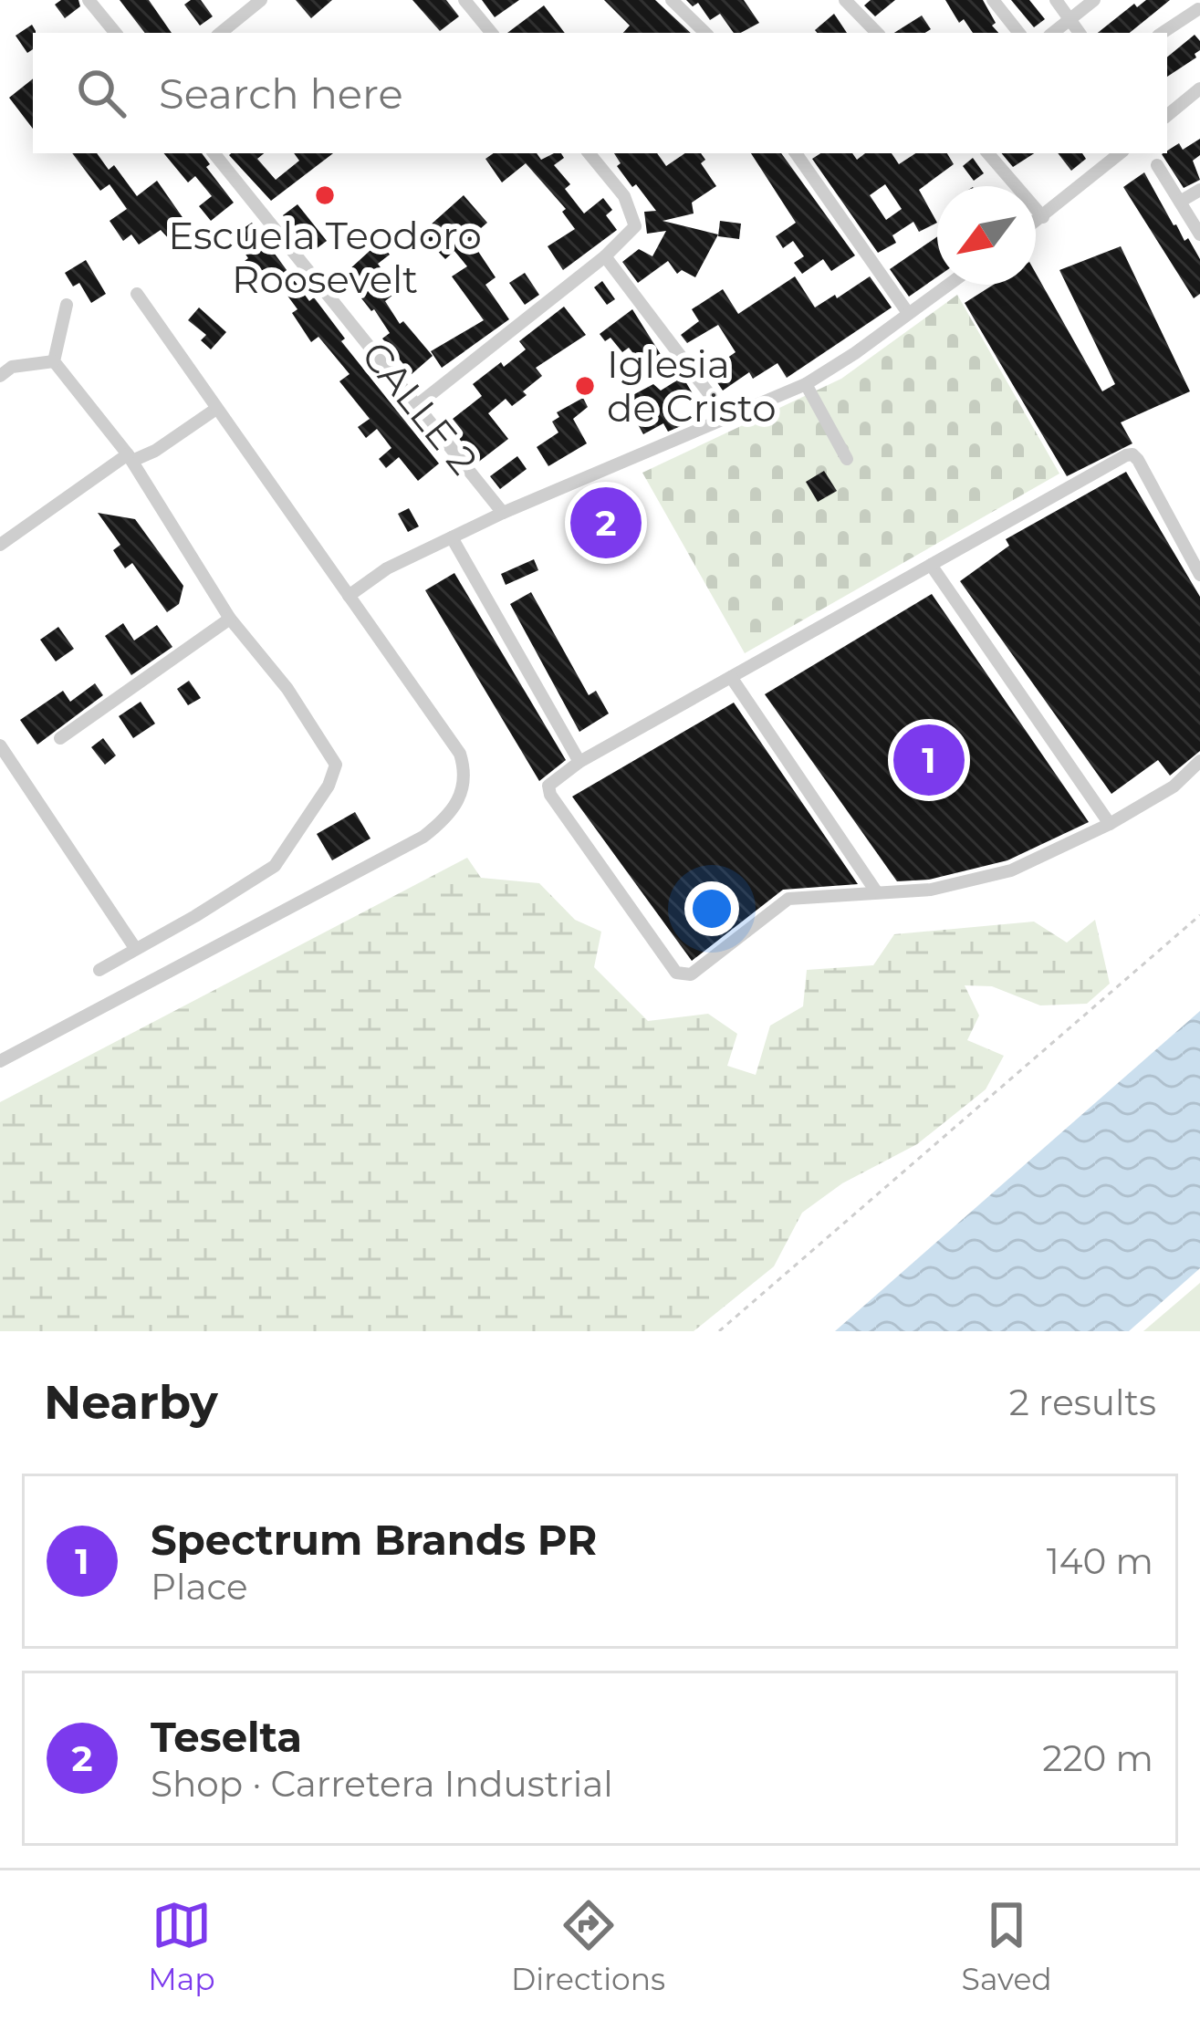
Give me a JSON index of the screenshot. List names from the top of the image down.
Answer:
{
  "streets": {
    "street": ["CALLE 2"]
  },
  "places": ["Escuela Teodoro Roosevelt", "Iglesia de Cristo"],
  "north": "bottom left",
  "page": {
    "search": "Search here",
    "pins": ["2", "1"],
    "heading": ["Nearby", "2 results"],
    "list": [
      {
        "mark": "1",
        "name": "Spectrum Brands PR",
        "note": "Place",
        "value": "140 m"
      },
      {
        "mark": "2",
        "name": "Teselta",
        "note": "Shop · Carretera Industrial",
        "value": "220 m"
      }
    ],
    "nav": ["Map", "Directions", "Saved"]
  }
}
